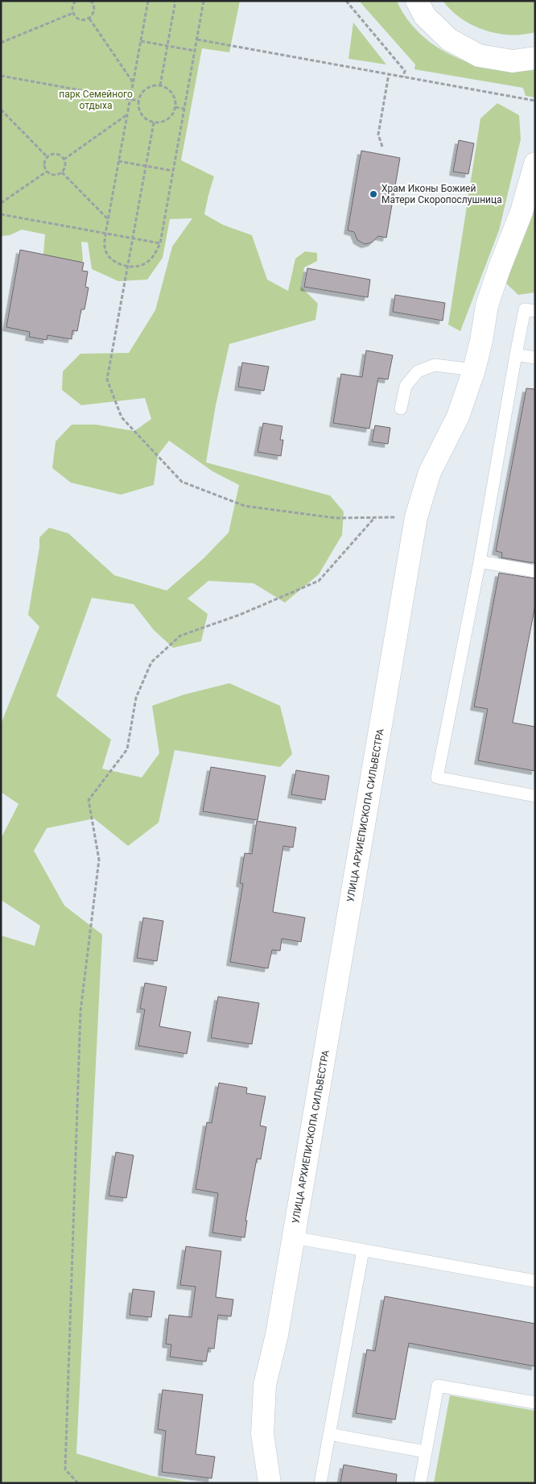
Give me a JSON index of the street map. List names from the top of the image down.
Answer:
{
  "streets": {
    "street": ["УЛИЦА АРХИЕПИСКОПА СИЛЬВЕСТРА"]
  },
  "parks": ["парк Семейного отдыха"],
  "places": ["Храм Иконы Божией Матери Скоропослушница"]
}
